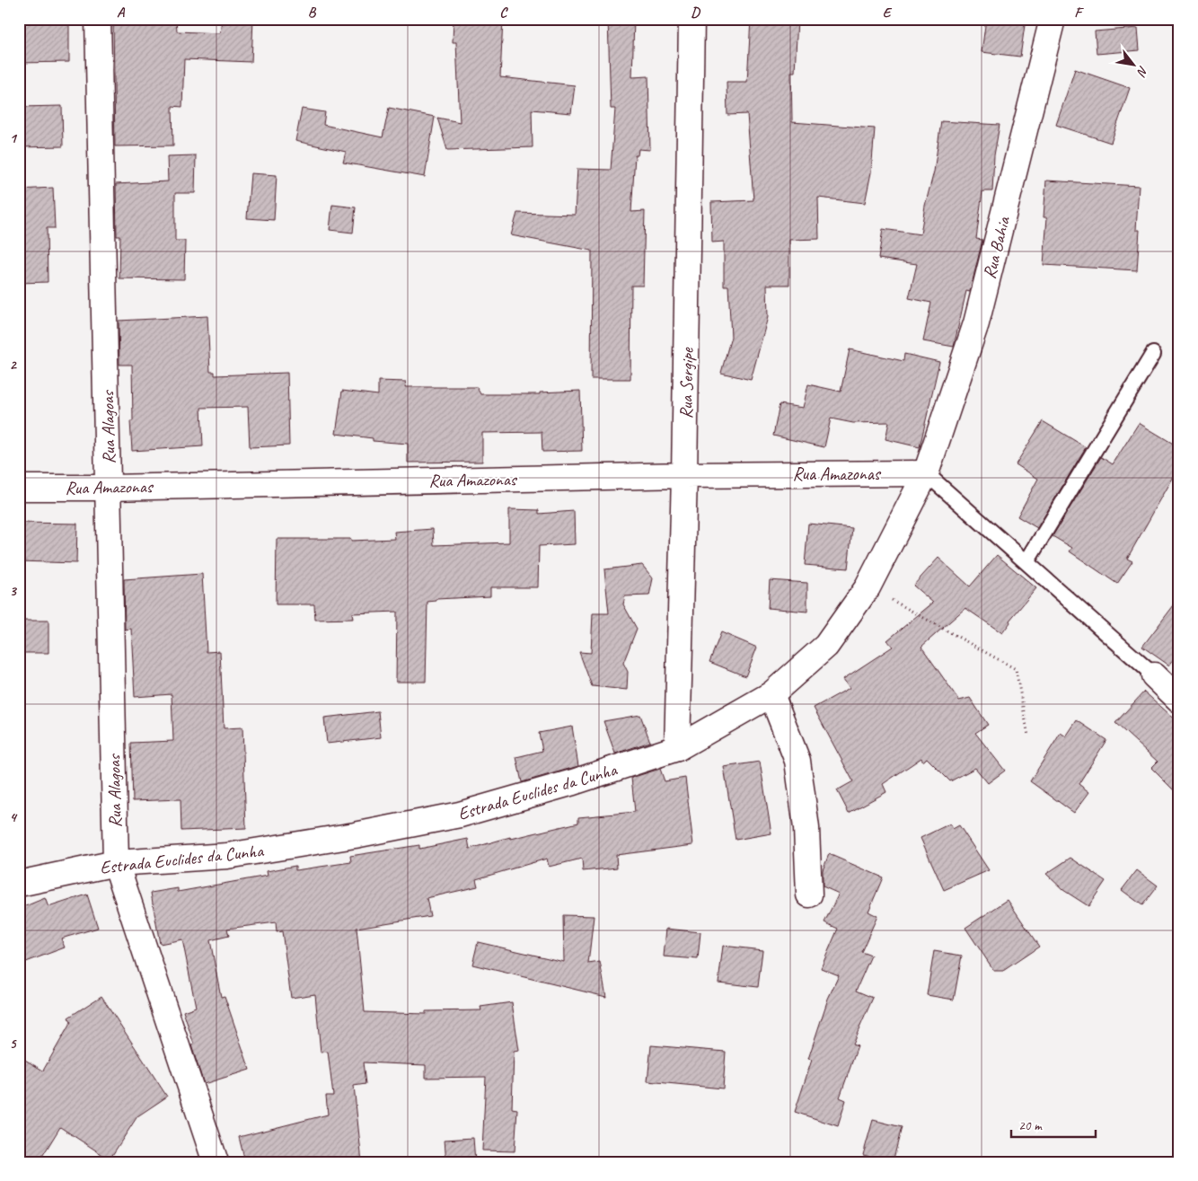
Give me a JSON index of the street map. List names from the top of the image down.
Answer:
{
  "streets": {
    "street": [
      "Rua Bahia",
      "Rua Sergipe",
      "Rua Alagoas",
      "Rua Amazonas",
      "Estrada Euclides da Cunha"
    ]
  },
  "crossings": [
    ["Rua Bahia", "Rua Amazonas"],
    ["Rua Bahia", "Estrada Euclides da Cunha"],
    ["Rua Sergipe", "Rua Amazonas"],
    ["Rua Sergipe", "Estrada Euclides da Cunha"],
    ["Rua Alagoas", "Rua Amazonas"],
    ["Rua Alagoas", "Estrada Euclides da Cunha"],
    ["Rua Amazonas", "Estrada Euclides da Cunha"]
  ],
  "scale_bar": "20 m",
  "north": "bottom right",
  "grid": {
    "columns": [
      "A",
      "B",
      "C",
      "D",
      "E",
      "F"
    ],
    "rows": [
      "1",
      "2",
      "3",
      "4",
      "5"
    ]
  }
}
